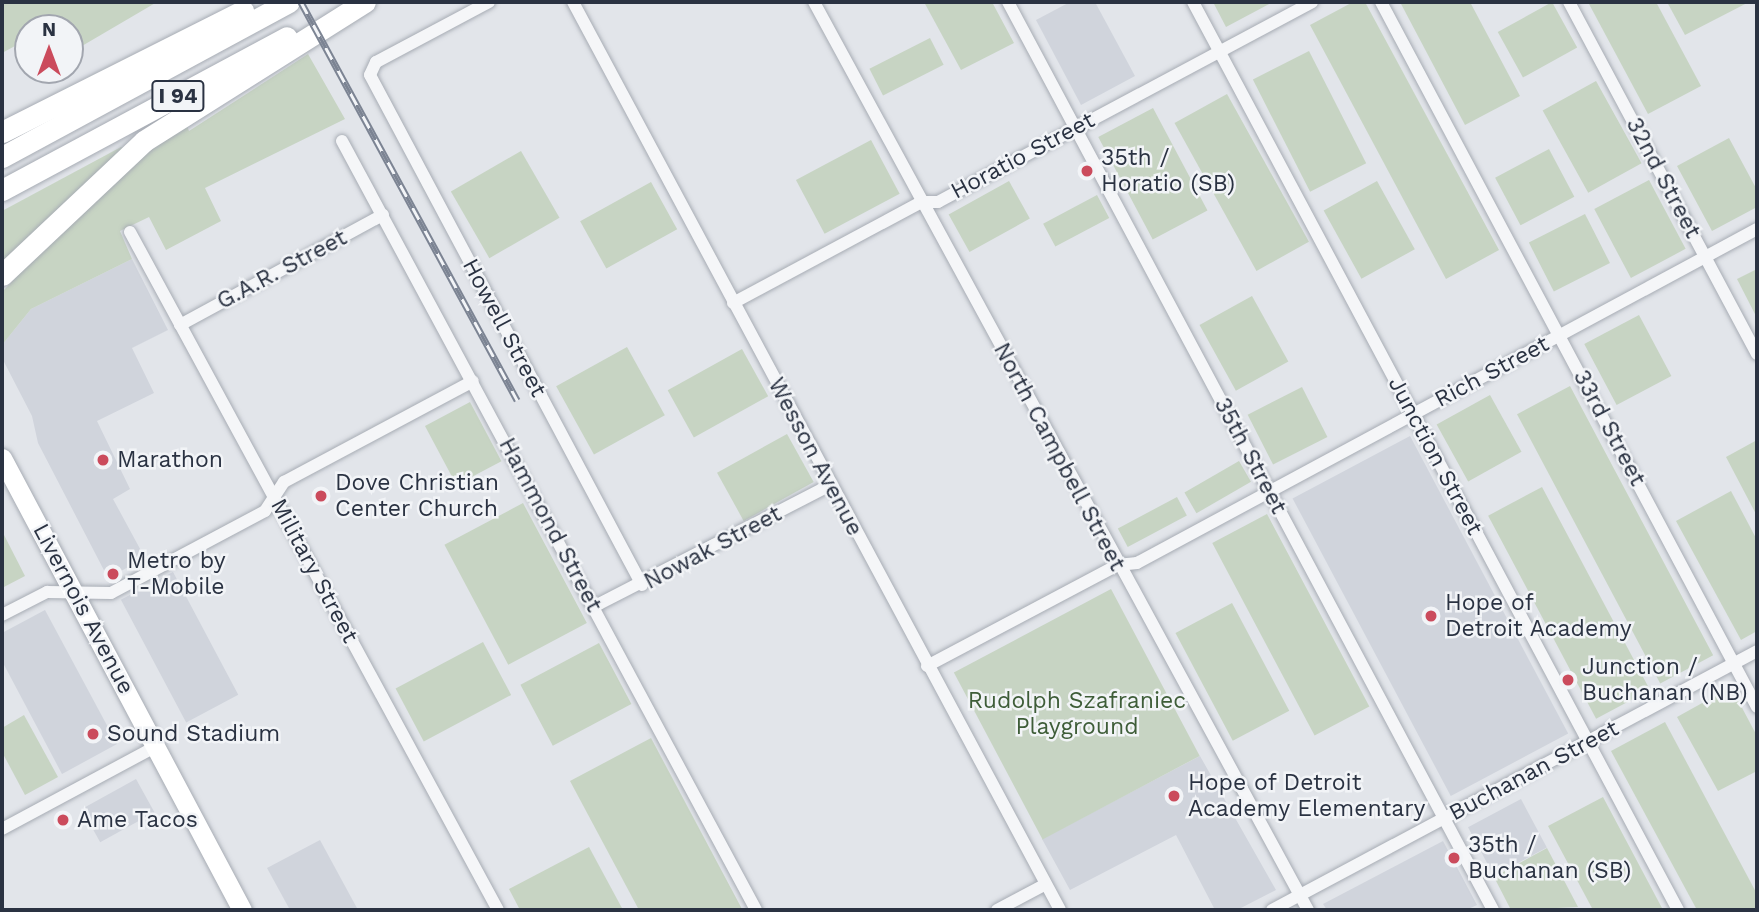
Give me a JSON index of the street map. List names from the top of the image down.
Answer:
{
  "streets": {
    "highway": ["I 94"],
    "main road": ["Livernois Avenue"],
    "street": [
      "Horatio Street",
      "32nd Street",
      "G.A.R. Street",
      "Howell Street",
      "Rich Street",
      "33rd Street",
      "35th Street",
      "Junction Street",
      "Wesson Avenue",
      "North Campbell Street",
      "Hammond Street",
      "Nowak Street",
      "Military Street",
      "Buchanan Street"
    ]
  },
  "crossings": [
    ["Horatio Street", "35th Street"],
    ["Horatio Street", "Junction Street"],
    ["Horatio Street", "Wesson Avenue"],
    ["Horatio Street", "North Campbell Street"],
    ["32nd Street", "Rich Street"],
    ["G.A.R. Street", "Hammond Street"],
    ["G.A.R. Street", "Military Street"],
    ["Howell Street", "Nowak Street"],
    ["Rich Street", "33rd Street"],
    ["Rich Street", "35th Street"],
    ["Rich Street", "Junction Street"],
    ["Rich Street", "Wesson Avenue"],
    ["Rich Street", "North Campbell Street"],
    ["33rd Street", "Buchanan Street"],
    ["35th Street", "Buchanan Street"],
    ["Junction Street", "Buchanan Street"],
    ["Wesson Avenue", "Nowak Street"],
    ["North Campbell Street", "Buchanan Street"],
    ["Hammond Street", "Nowak Street"]
  ],
  "parks": ["Rudolph Szafraniec Playground"],
  "places": [
    "35th / Horatio (SB)",
    "Marathon",
    "Dove Christian Center Church",
    "Metro by T-Mobile",
    "Hope of Detroit Academy",
    "Junction / Buchanan (NB)",
    "Sound Stadium",
    "Hope of Detroit Academy Elementary",
    "Ame Tacos",
    "35th / Buchanan (SB)"
  ],
  "north": "top"
}
